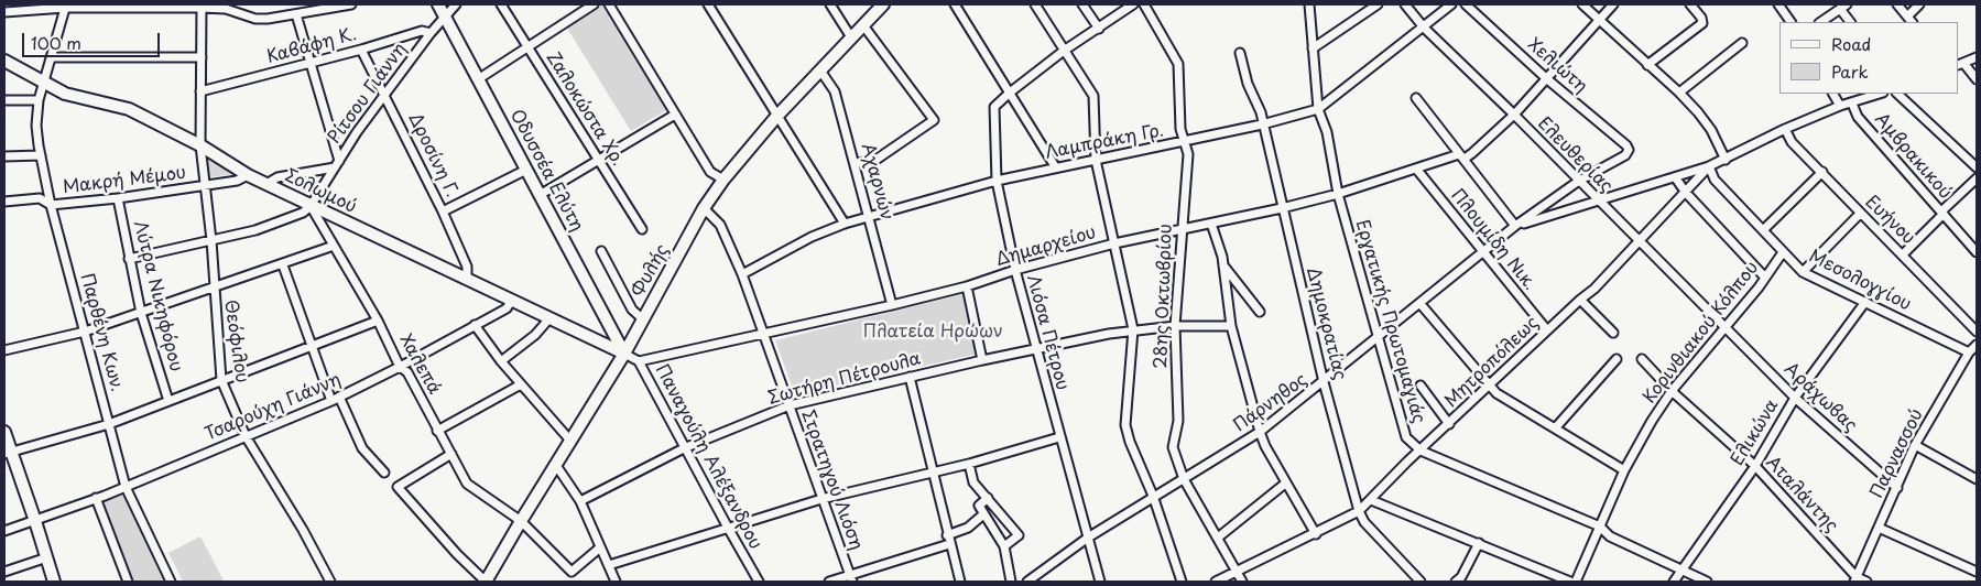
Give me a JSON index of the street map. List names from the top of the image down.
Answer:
{
  "streets": {
    "street": [
      "Καβάφη Κ.",
      "Χελιώτη",
      "Ρίτσου Γιάννη",
      "Ζαλοκώστα Χρ.",
      "Λαμπράκη Γρ.",
      "Δροσίνη Γ.",
      "Ελευθερίας",
      "Αμβρακικού",
      "Οδυσσέα Ελύτη",
      "Μακρή Μέμου",
      "Αχαρνών",
      "Σολωμού",
      "Ευήνου",
      "Πλουμίδη Νικ.",
      "Δημαρχείου",
      "Φυλής",
      "Μεσολογγίου",
      "Λύτρα Νικηφόρου",
      "28ης Οκτωβρίου",
      "Εργατικής Πρωτομαγιάς",
      "Δημοκρατίας",
      "Παρθένη Κων.",
      "Λιόσα Πέτρου",
      "Κορινθιακού Κόλπου",
      "Θεόφιλου",
      "Μητροπόλεως",
      "Χαλεπά",
      "Σωτήρη Πέτρουλα",
      "Αράχωβας",
      "Πάρνηθος",
      "Τσαρούχη Γιάννη",
      "Ελικώνα",
      "Παρνασσού",
      "Παναγούλη Αλέξανδρου",
      "Στρατηγού Λιόση",
      "Αταλάντης"
    ]
  },
  "crossings": [
    ["Καβάφη Κ.", "Ρίτσου Γιάννη"],
    ["Καβάφη Κ.", "Δροσίνη Γ."],
    ["Καβάφη Κ.", "Θεόφιλου"],
    ["Χελιώτη", "Πάρνηθος"],
    ["Ρίτσου Γιάννη", "Δροσίνη Γ."],
    ["Ρίτσου Γιάννη", "Οδυσσέα Ελύτη"],
    ["Ρίτσου Γιάννη", "Σολωμού"],
    ["Ρίτσου Γιάννη", "Χαλεπά"],
    ["Λαμπράκη Γρ.", "Ελευθερίας"],
    ["Λαμπράκη Γρ.", "Αχαρνών"],
    ["Λαμπράκη Γρ.", "28ης Οκτωβρίου"],
    ["Λαμπράκη Γρ.", "Εργατικής Πρωτομαγιάς"],
    ["Λαμπράκη Γρ.", "Δημοκρατίας"],
    ["Λαμπράκη Γρ.", "Λιόσα Πέτρου"],
    ["Λαμπράκη Γρ.", "Στρατηγού Λιόση"],
    ["Δροσίνη Γ.", "Σολωμού"],
    ["Ελευθερίας", "Κορινθιακού Κόλπου"],
    ["Ελευθερίας", "Μητροπόλεως"],
    ["Ελευθερίας", "Αράχωβας"],
    ["Ελευθερίας", "Πάρνηθος"],
    ["Οδυσσέα Ελύτη", "Σολωμού"],
    ["Οδυσσέα Ελύτη", "Φυλής"],
    ["Οδυσσέα Ελύτη", "Παναγούλη Αλέξανδρου"],
    ["Μακρή Μέμου", "Σολωμού"],
    ["Μακρή Μέμου", "Λύτρα Νικηφόρου"],
    ["Μακρή Μέμου", "Παρθένη Κων."],
    ["Μακρή Μέμου", "Θεόφιλου"],
    ["Αχαρνών", "Δημαρχείου"],
    ["Αχαρνών", "Φυλής"],
    ["Σολωμού", "Φυλής"],
    ["Σολωμού", "Παρθένη Κων."],
    ["Σολωμού", "Θεόφιλου"],
    ["Σολωμού", "Χαλεπά"],
    ["Σολωμού", "Τσαρούχη Γιάννη"],
    ["Σολωμού", "Παναγούλη Αλέξανδρου"],
    ["Πλουμίδη Νικ.", "Δημαρχείου"],
    ["Πλουμίδη Νικ.", "Μητροπόλεως"],
    ["Πλουμίδη Νικ.", "Πάρνηθος"],
    ["Δημαρχείου", "28ης Οκτωβρίου"],
    ["Δημαρχείου", "Εργατικής Πρωτομαγιάς"],
    ["Δημαρχείου", "Δημοκρατίας"],
    ["Δημαρχείου", "Λιόσα Πέτρου"],
    ["Δημαρχείου", "Παναγούλη Αλέξανδρου"],
    ["Δημαρχείου", "Στρατηγού Λιόση"],
    ["Φυλής", "Χαλεπά"],
    ["Φυλής", "Παναγούλη Αλέξανδρου"],
    ["Φυλής", "Στρατηγού Λιόση"],
    ["Μεσολογγίου", "Κορινθιακού Κόλπου"],
    ["Μεσολογγίου", "Μητροπόλεως"],
    ["Μεσολογγίου", "Ελικώνα"],
    ["Μεσολογγίου", "Παρνασσού"],
    ["28ης Οκτωβρίου", "Μητροπόλεως"],
    ["28ης Οκτωβρίου", "Σωτήρη Πέτρουλα"],
    ["28ης Οκτωβρίου", "Πάρνηθος"],
    ["Εργατικής Πρωτομαγιάς", "Κορινθιακού Κόλπου"],
    ["Εργατικής Πρωτομαγιάς", "Μητροπόλεως"],
    ["Εργατικής Πρωτομαγιάς", "Πάρνηθος"],
    ["Εργατικής Πρωτομαγιάς", "Ελικώνα"],
    ["Δημοκρατίας", "Μητροπόλεως"],
    ["Δημοκρατίας", "Πάρνηθος"],
    ["Παρθένη Κων.", "Τσαρούχη Γιάννη"],
    ["Λιόσα Πέτρου", "Σωτήρη Πέτρουλα"],
    ["Λιόσα Πέτρου", "Πάρνηθος"],
    ["Κορινθιακού Κόλπου", "Αράχωβας"],
    ["Κορινθιακού Κόλπου", "Αταλάντης"],
    ["Θεόφιλου", "Τσαρούχη Γιάννη"],
    ["Χαλεπά", "Τσαρούχη Γιάννη"],
    ["Σωτήρη Πέτρουλα", "Παναγούλη Αλέξανδρου"],
    ["Σωτήρη Πέτρουλα", "Στρατηγού Λιόση"],
    ["Αράχωβας", "Ελικώνα"],
    ["Αράχωβας", "Παρνασσού"],
    ["Ελικώνα", "Αταλάντης"],
    ["Παρνασσού", "Αταλάντης"]
  ],
  "parks": ["Πλατεία Ηρώων"],
  "legend": ["Road", "Park"],
  "scale_bar": "100 m"
}
